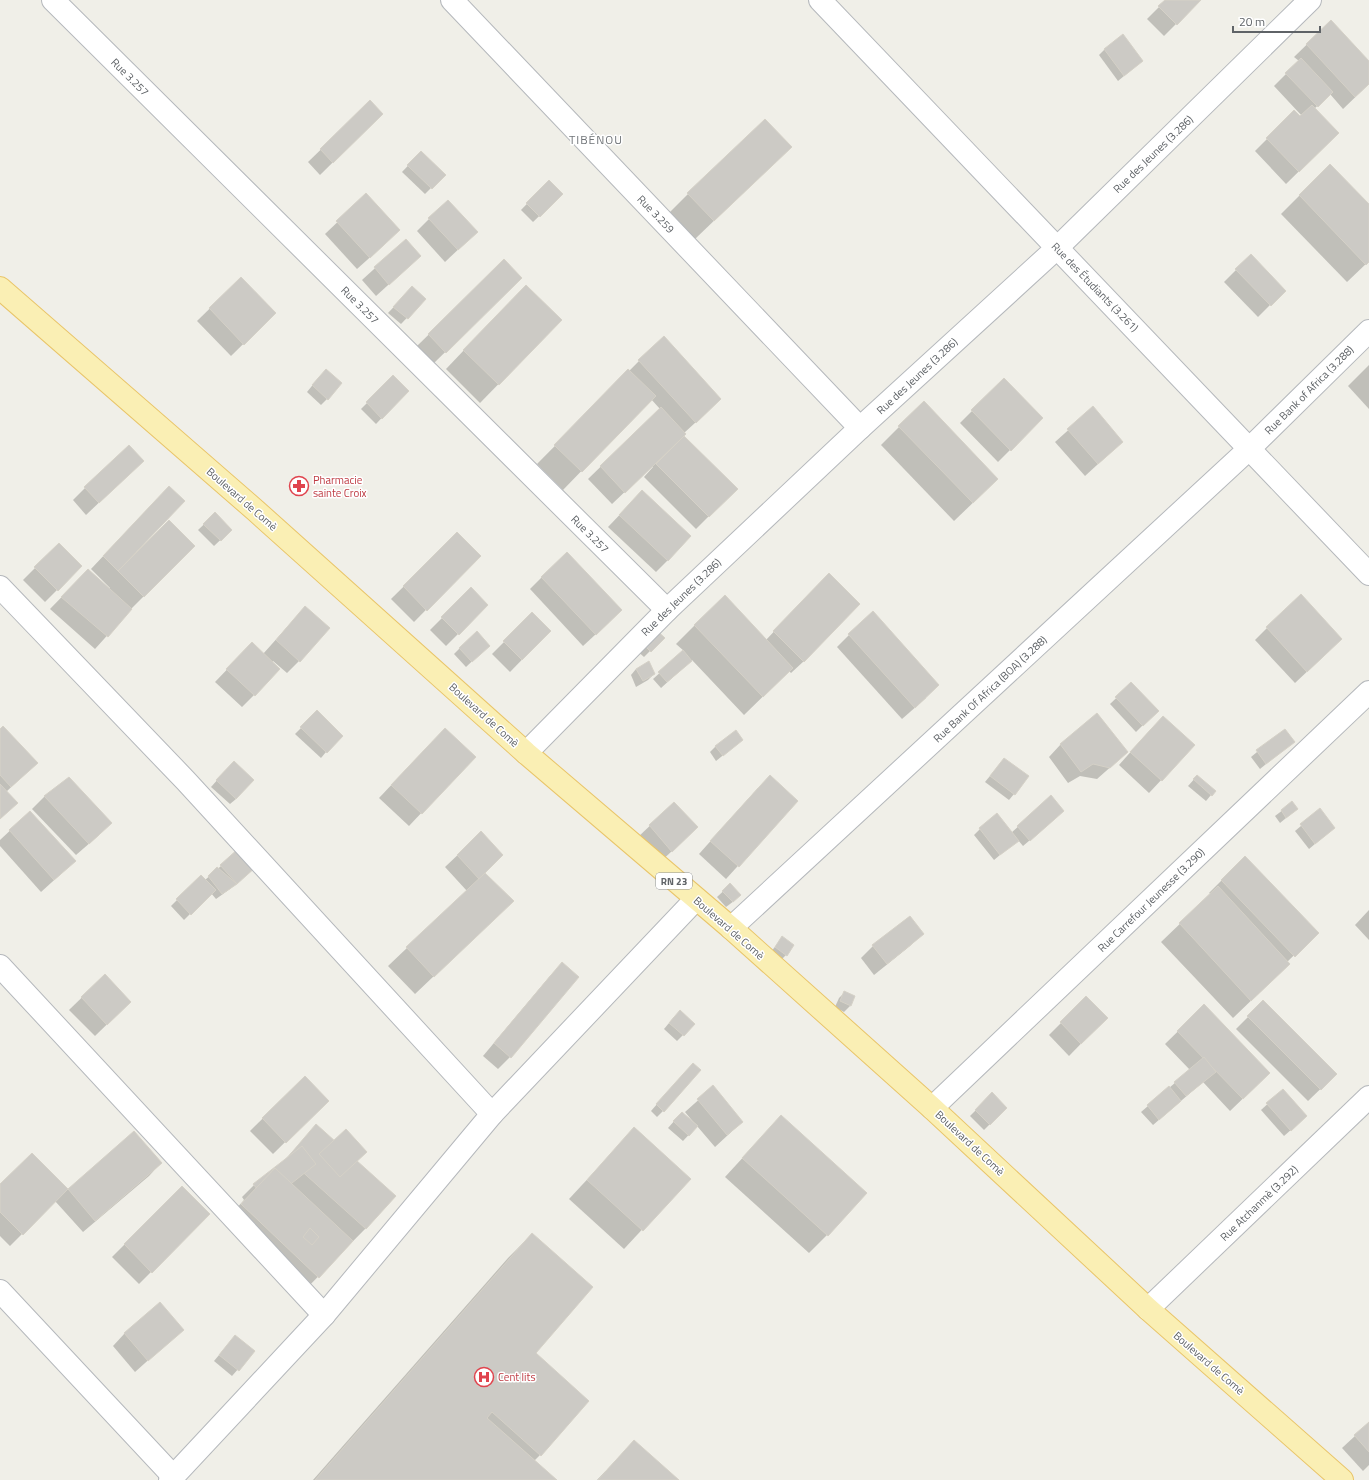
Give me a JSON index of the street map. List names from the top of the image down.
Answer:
{
  "streets": {
    "main road": ["Boulevard de Comè", "RN 23"],
    "street": [
      "Rue 3.257",
      "Rue des Jeunes (3.286)",
      "Rue 3.259",
      "Rue des Étudiants (3.261)",
      "Rue Bank of Africa (3.288)",
      "Rue Bank Of Africa (BOA) (3.288)",
      "Rue Carrefour Jeunesse (3.290)",
      "Rue Atchanmè (3.292)"
    ]
  },
  "crossings": [
    ["Rue 3.257", "Rue des Jeunes (3.286)"],
    ["Rue des Jeunes (3.286)", "Rue 3.259"],
    ["Rue des Jeunes (3.286)", "Rue des Étudiants (3.261)"],
    ["Rue des Jeunes (3.286)", "Boulevard de Comè"],
    ["Rue des Étudiants (3.261)", "Rue Bank of Africa (3.288)"],
    ["Rue des Étudiants (3.261)", "Rue Bank Of Africa (BOA) (3.288)"],
    ["Rue Bank of Africa (3.288)", "Rue Bank Of Africa (BOA) (3.288)"],
    ["Boulevard de Comè", "Rue Bank Of Africa (BOA) (3.288)"],
    ["Boulevard de Comè", "Rue Carrefour Jeunesse (3.290)"],
    ["Boulevard de Comè", "Rue Atchanmè (3.292)"]
  ],
  "districts": ["TIBÉNOU"],
  "places": {
    "pharmacy": ["Pharmacie sainte Croix"],
    "hospital": ["Cent lits"]
  },
  "scale_bar": "20 m"
}
